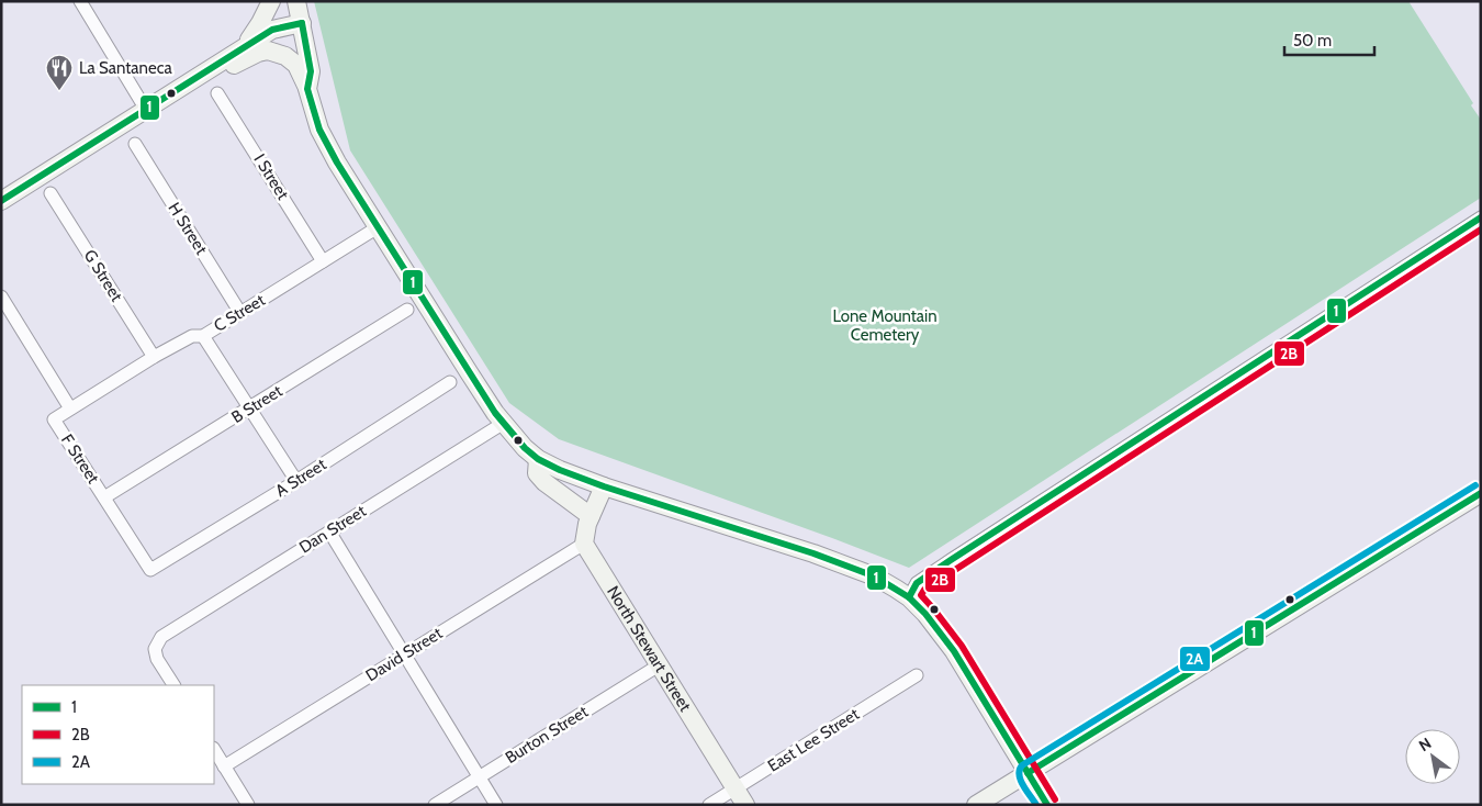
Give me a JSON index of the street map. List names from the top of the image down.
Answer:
{
  "streets": {
    "main road": ["North Stewart Street"],
    "street": [
      "I Street",
      "H Street",
      "G Street",
      "C Street",
      "B Street",
      "F Street",
      "A Street",
      "Dan Street",
      "David Street",
      "Burton Street",
      "East Lee Street"
    ]
  },
  "crossings": [
    ["I Street", "C Street"],
    ["H Street", "C Street"],
    ["G Street", "C Street"],
    ["C Street", "F Street"],
    ["B Street", "F Street"],
    ["F Street", "A Street"],
    ["North Stewart Street", "David Street"],
    ["North Stewart Street", "Burton Street"],
    ["North Stewart Street", "East Lee Street"]
  ],
  "parks": ["Lone Mountain Cemetery"],
  "places": {
    "restaurant": ["La Santaneca"]
  },
  "lines": ["transit line 1", "transit line 2B", "transit line 2A"],
  "legend": ["1", "2B", "2A"],
  "scale_bar": "50 m",
  "north": "top left"
}
